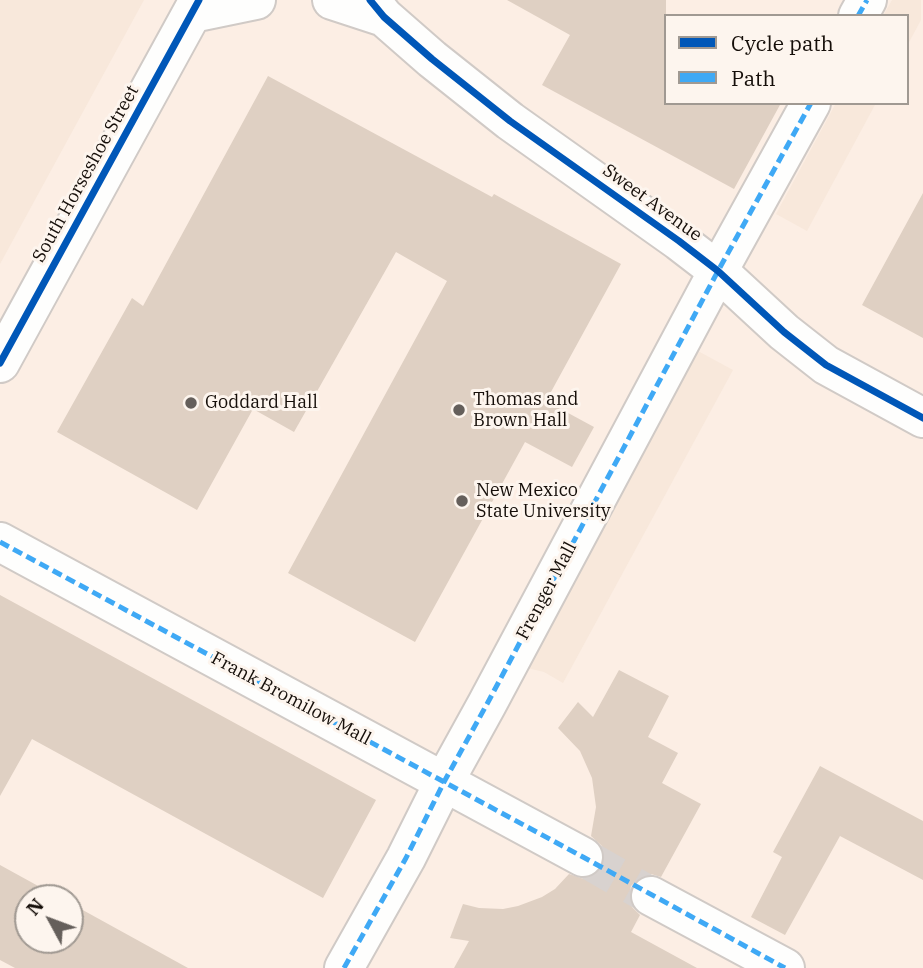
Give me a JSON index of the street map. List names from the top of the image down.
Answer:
{
  "streets": {
    "street": [
      "South Horseshoe Street",
      "Sweet Avenue",
      "Frenger Mall",
      "Frank Bromilow Mall"
    ]
  },
  "crossings": [
    ["Sweet Avenue", "Frenger Mall"],
    ["Frenger Mall", "Frank Bromilow Mall"]
  ],
  "places": ["Goddard Hall", "Thomas and Brown Hall", "New Mexico State University"],
  "legend": ["Cycle path", "Path"],
  "north": "top left"
}
